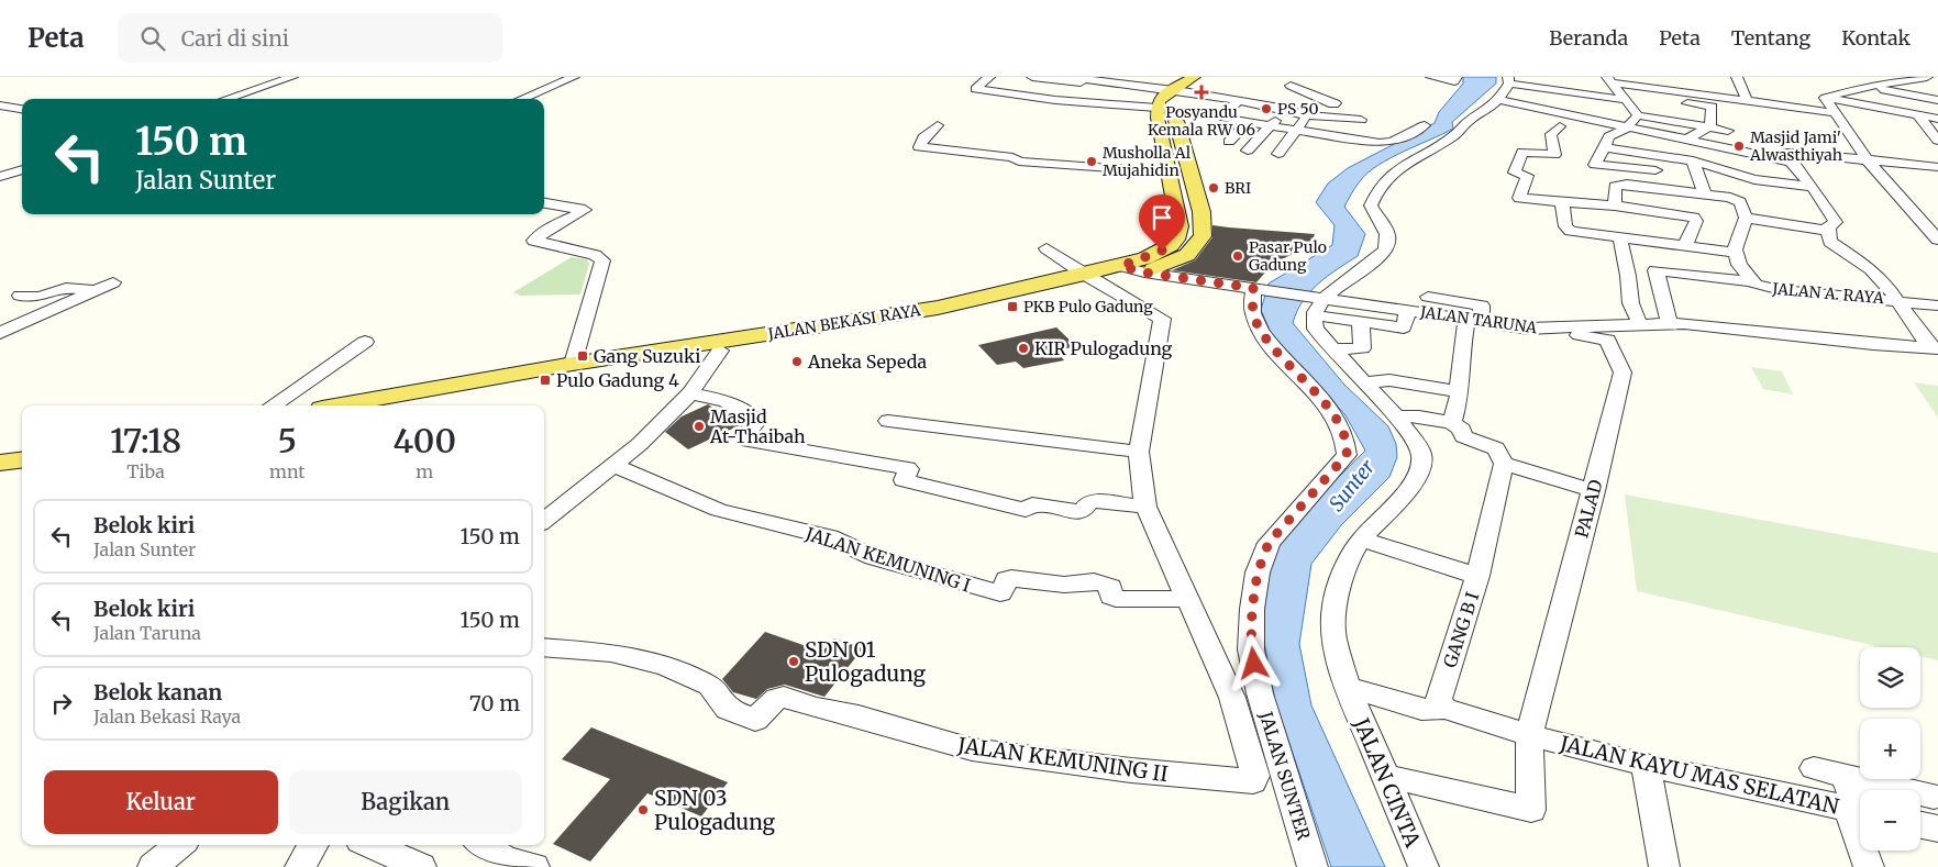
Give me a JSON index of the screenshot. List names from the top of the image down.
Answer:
{
  "streets": {
    "main road": ["JALAN BEKASI RAYA"],
    "street": [
      "JALAN A. RAYA",
      "JALAN TARUNA",
      "PALAD",
      "JALAN KEMUNING I",
      "GANG B I",
      "JALAN KEMUNING II",
      "JALAN KAYU MAS SELATAN",
      "JALAN SUNTER",
      "JALAN CINTA"
    ]
  },
  "crossings": [
    ["JALAN TARUNA", "JALAN BEKASI RAYA"],
    ["JALAN TARUNA", "PALAD"],
    ["JALAN TARUNA", "JALAN SUNTER"],
    ["JALAN TARUNA", "JALAN CINTA"],
    ["PALAD", "JALAN KAYU MAS SELATAN"],
    ["JALAN KEMUNING I", "JALAN KEMUNING II"]
  ],
  "water": ["Sunter"],
  "places": {
    "health": ["Posyandu Kemala RW 06"],
    "other": [
      "PS 50",
      "Masjid Jami' Alwasthiyah",
      "Musholla Al Mujahidin",
      "BRI",
      "Pasar Pulo Gadung",
      "KIR Pulogadung",
      "Aneka Sepeda",
      "Masjid At-Thaibah",
      "SDN 01 Pulogadung",
      "SDN 03 Pulogadung"
    ],
    "transit": ["PKB Pulo Gadung", "Gang Suzuki", "Pulo Gadung 4"]
  },
  "page": {
    "header": "Peta",
    "search": "Cari di sini",
    "nav": [
      "Beranda",
      "Peta",
      "Tentang",
      "Kontak"
    ],
    "turn": ["150 m", "Jalan Sunter"],
    "eta": [
      "17:18",
      "Tiba",
      "5",
      "mnt",
      "400",
      "m"
    ],
    "list": [
      {
        "name": "Belok kiri",
        "note": "Jalan Sunter",
        "value": "150 m"
      },
      {
        "name": "Belok kiri",
        "note": "Jalan Taruna",
        "value": "150 m"
      },
      {
        "name": "Belok kanan",
        "note": "Jalan Bekasi Raya",
        "value": "70 m"
      }
    ],
    "map_buttons": ["+", "−"],
    "buttons": ["Keluar", "Bagikan"]
  }
}
